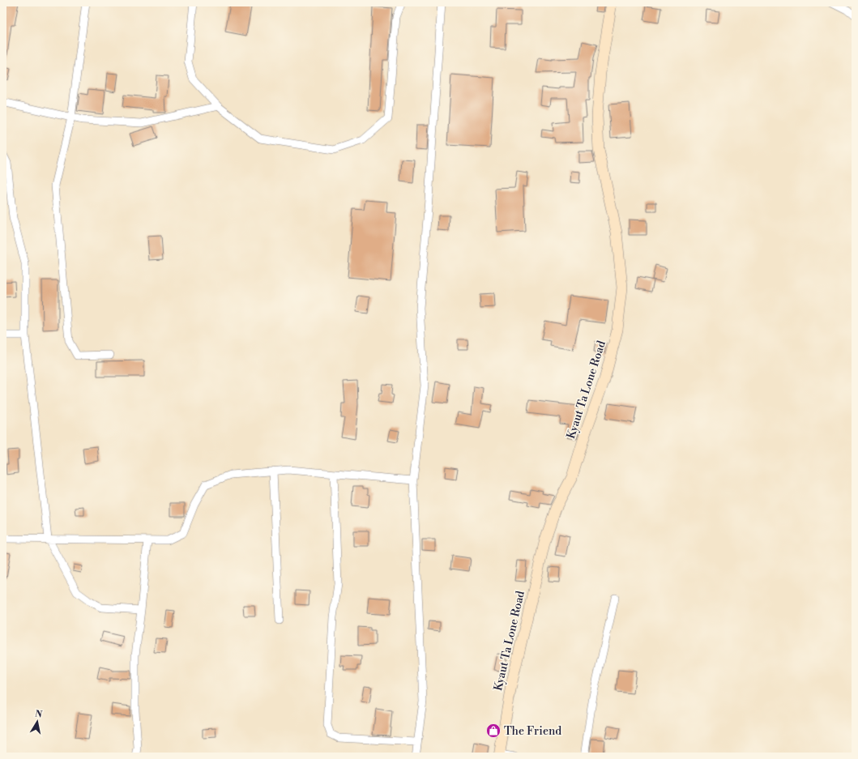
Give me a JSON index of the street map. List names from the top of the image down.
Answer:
{
  "streets": {
    "main road": ["Kyaut Ta Lone Road"]
  },
  "places": {
    "shop": ["The Friend"]
  },
  "north": "top"
}
